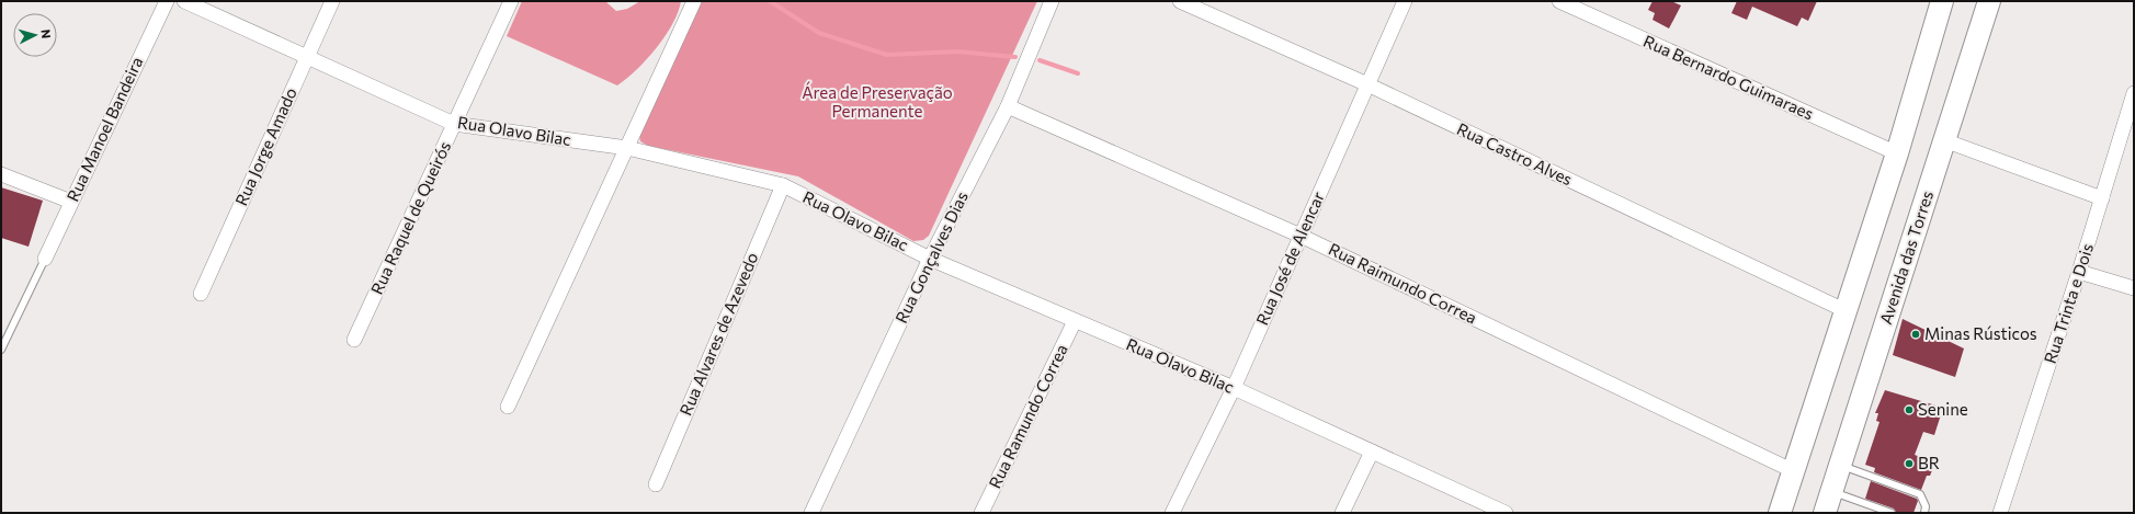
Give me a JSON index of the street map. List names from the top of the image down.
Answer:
{
  "streets": {
    "main road": ["Avenida das Torres"],
    "street": [
      "Rua Bernardo Guimaraes",
      "Rua Manoel Bandeira",
      "Rua Olavo Bilac",
      "Rua Jorge Amado",
      "Rua Castro Alves",
      "Rua Raquel de Queirós",
      "Rua Gonçalves Dias",
      "Rua José de Alencar",
      "Rua Raimundo Correa",
      "Rua Trinta e Dois",
      "Rua Alvares de Azevedo",
      "Rua Ramundo Correa"
    ]
  },
  "crossings": [
    ["Rua Olavo Bilac", "Rua Jorge Amado"],
    ["Rua Olavo Bilac", "Rua Raquel de Queirós"],
    ["Rua Olavo Bilac", "Rua Gonçalves Dias"],
    ["Rua Olavo Bilac", "Rua José de Alencar"],
    ["Rua Olavo Bilac", "Rua Alvares de Azevedo"],
    ["Rua Olavo Bilac", "Rua Ramundo Correa"],
    ["Rua Castro Alves", "Rua José de Alencar"],
    ["Rua Gonçalves Dias", "Rua Raimundo Correa"],
    ["Rua José de Alencar", "Rua Raimundo Correa"]
  ],
  "parks": ["Área de Preservação Permanente"],
  "places": ["Minas Rústicos", "Senine", "BR"],
  "north": "right"
}
